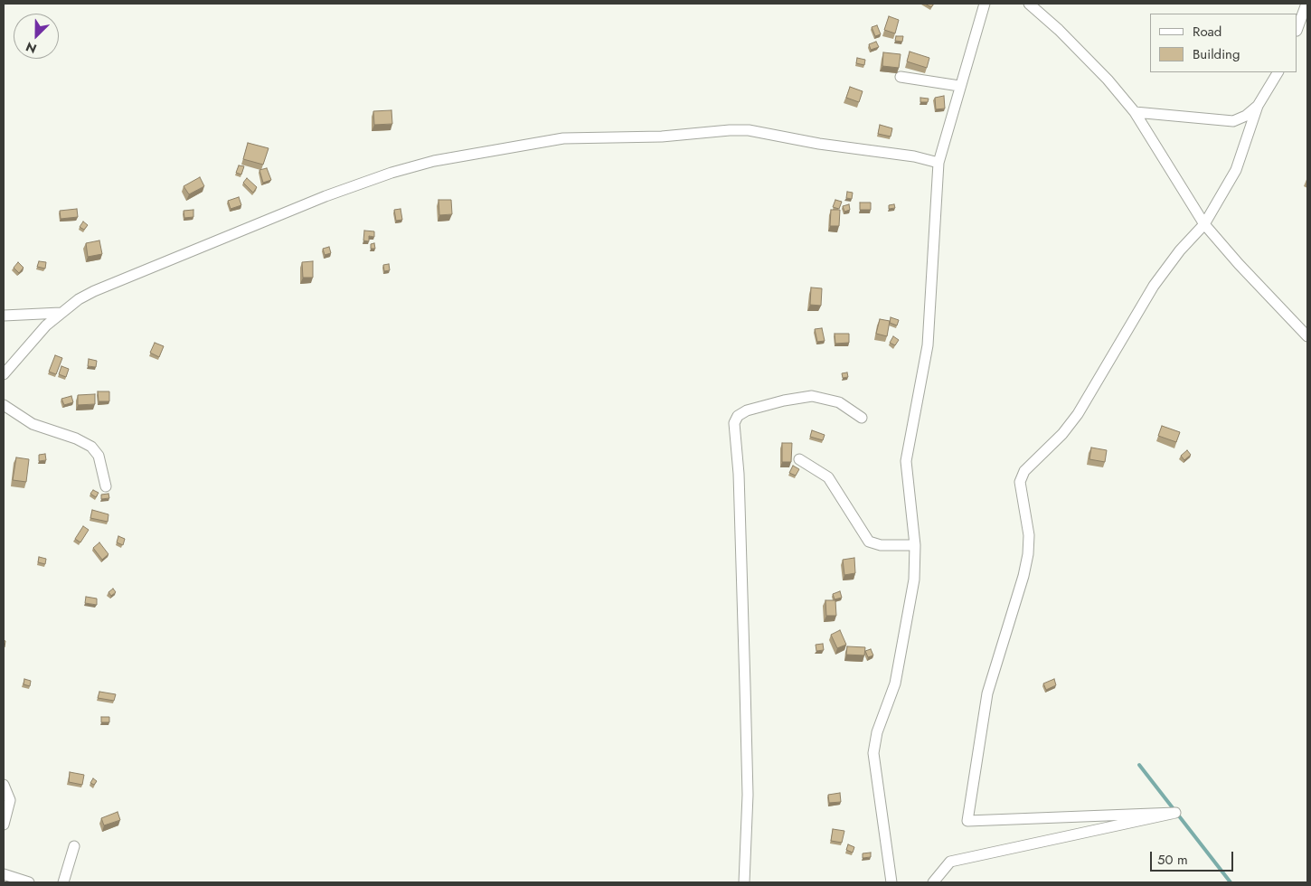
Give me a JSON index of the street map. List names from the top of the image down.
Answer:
{
  "legend": ["Road", "Building"],
  "scale_bar": "50 m",
  "north": "bottom left"
}
